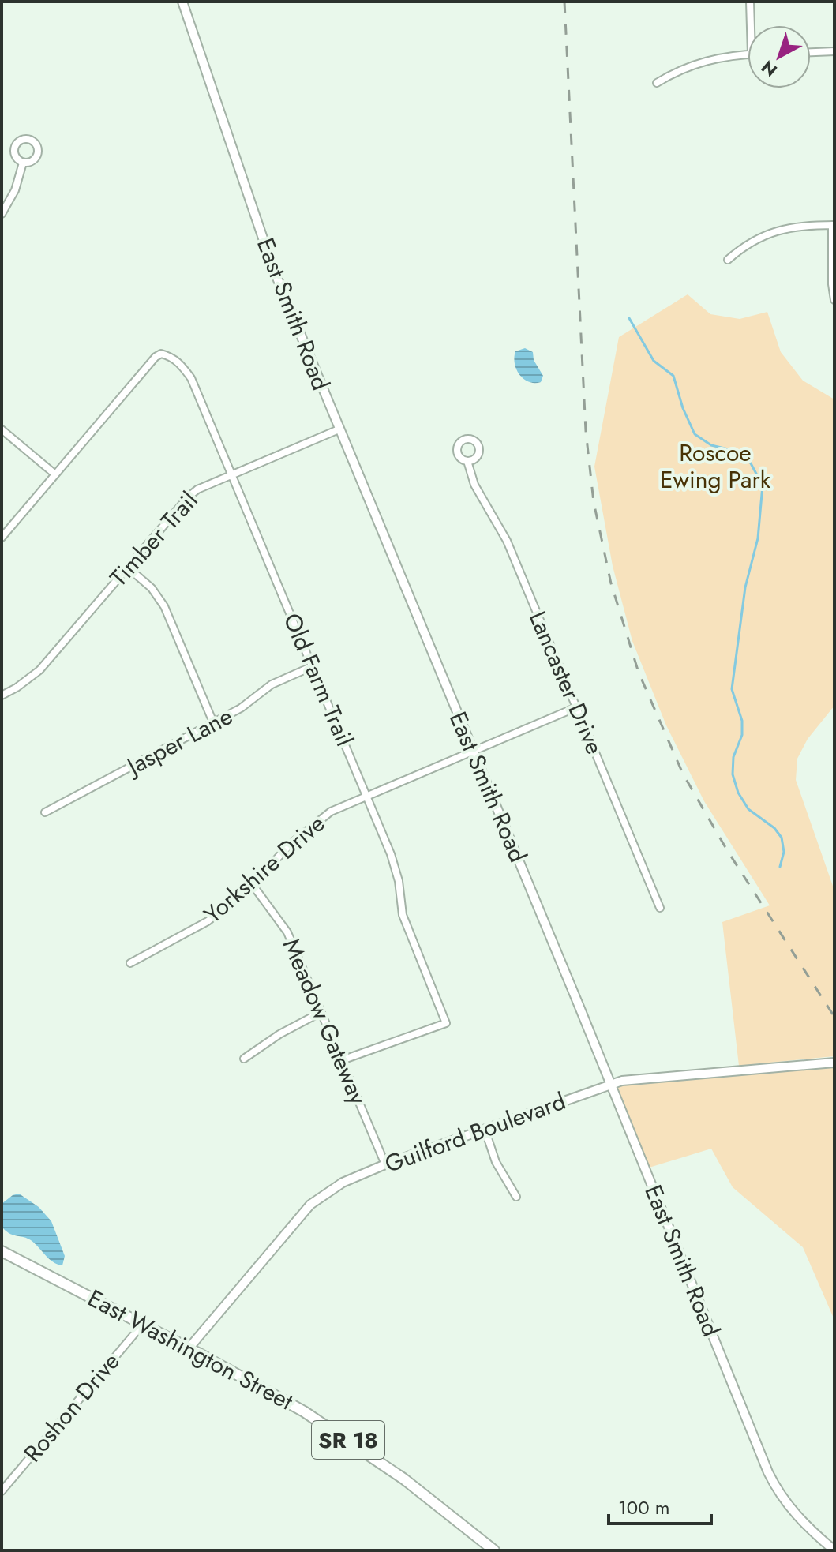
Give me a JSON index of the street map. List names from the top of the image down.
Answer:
{
  "streets": {
    "highway": ["East Washington Street", "SR 18"],
    "street": [
      "East Smith Road",
      "Timber Trail",
      "Old Farm Trail",
      "Lancaster Drive",
      "Jasper Lane",
      "Yorkshire Drive",
      "Meadow Gateway",
      "Guilford Boulevard",
      "Roshon Drive"
    ]
  },
  "crossings": [
    ["East Smith Road", "Timber Trail"],
    ["East Smith Road", "Yorkshire Drive"],
    ["East Smith Road", "Guilford Boulevard"],
    ["Timber Trail", "Old Farm Trail"],
    ["Old Farm Trail", "Jasper Lane"],
    ["Old Farm Trail", "Yorkshire Drive"],
    ["Old Farm Trail", "Meadow Gateway"],
    ["Lancaster Drive", "Yorkshire Drive"],
    ["Yorkshire Drive", "Meadow Gateway"],
    ["Meadow Gateway", "Guilford Boulevard"],
    ["Guilford Boulevard", "East Washington Street"],
    ["East Washington Street", "Roshon Drive"]
  ],
  "parks": ["Roscoe Ewing Park"],
  "scale_bar": "100 m",
  "north": "bottom left"
}
